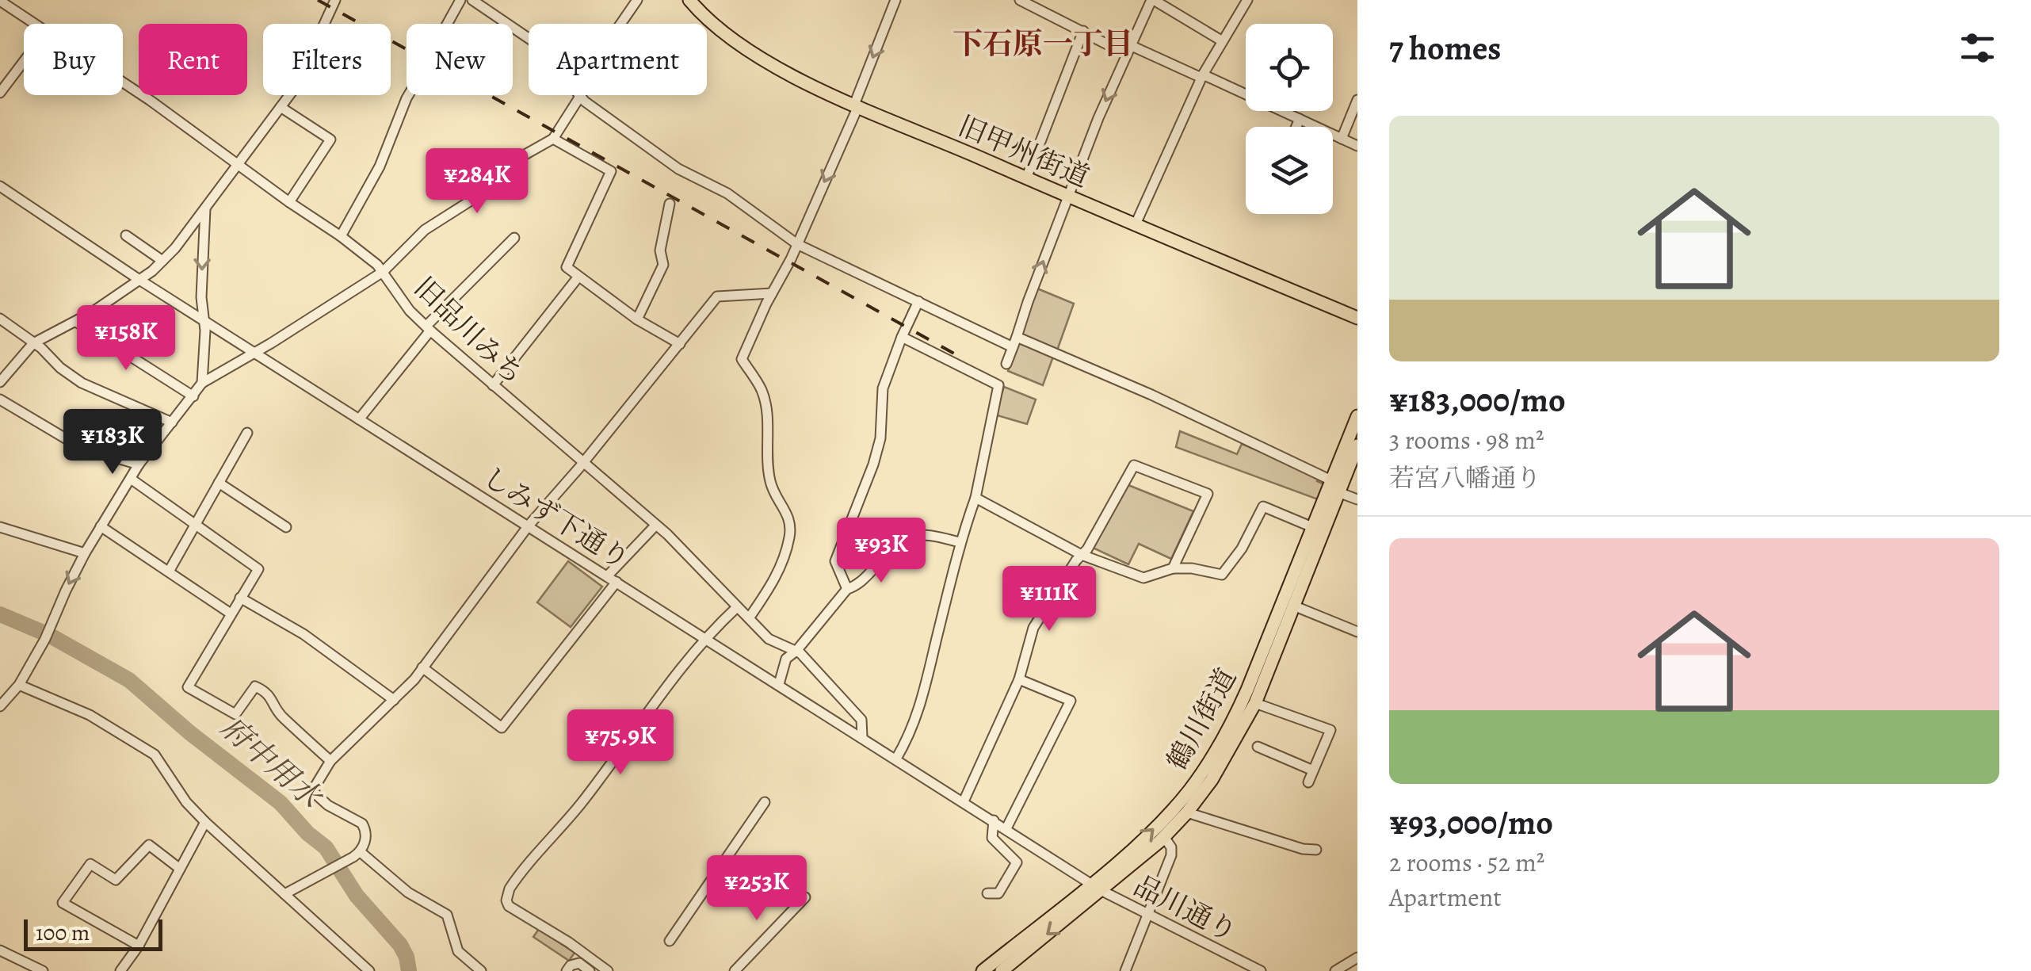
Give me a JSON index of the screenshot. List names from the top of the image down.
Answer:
{
  "streets": {
    "main road": ["旧甲州街道", "鶴川街道"],
    "street": ["旧品川みち", "しみず下通り", "品川通り"]
  },
  "crossings": [
    ["旧品川みち", "しみず下通り"],
    ["しみず下通り", "鶴川街道"],
    ["しみず下通り", "品川通り"],
    ["鶴川街道", "品川通り"]
  ],
  "districts": ["下石原一丁目"],
  "water": ["府中用水"],
  "scale_bar": "100 m",
  "page": {
    "heading": "7 homes",
    "chip": [
      "Buy",
      "Rent",
      "Filters",
      "New",
      "Apartment"
    ],
    "list": [
      {
        "name": "¥183,000/mo",
        "note": "3 rooms · 98 m² · 若宮八幡通り"
      },
      {
        "name": "¥93,000/mo",
        "note": "2 rooms · 52 m² · Apartment"
      }
    ],
    "price": [
      "¥284K",
      "¥158K",
      "¥183K",
      "¥93K",
      "¥111K",
      "¥75.9K",
      "¥253K"
    ],
    "scale": "100 m"
  }
}
